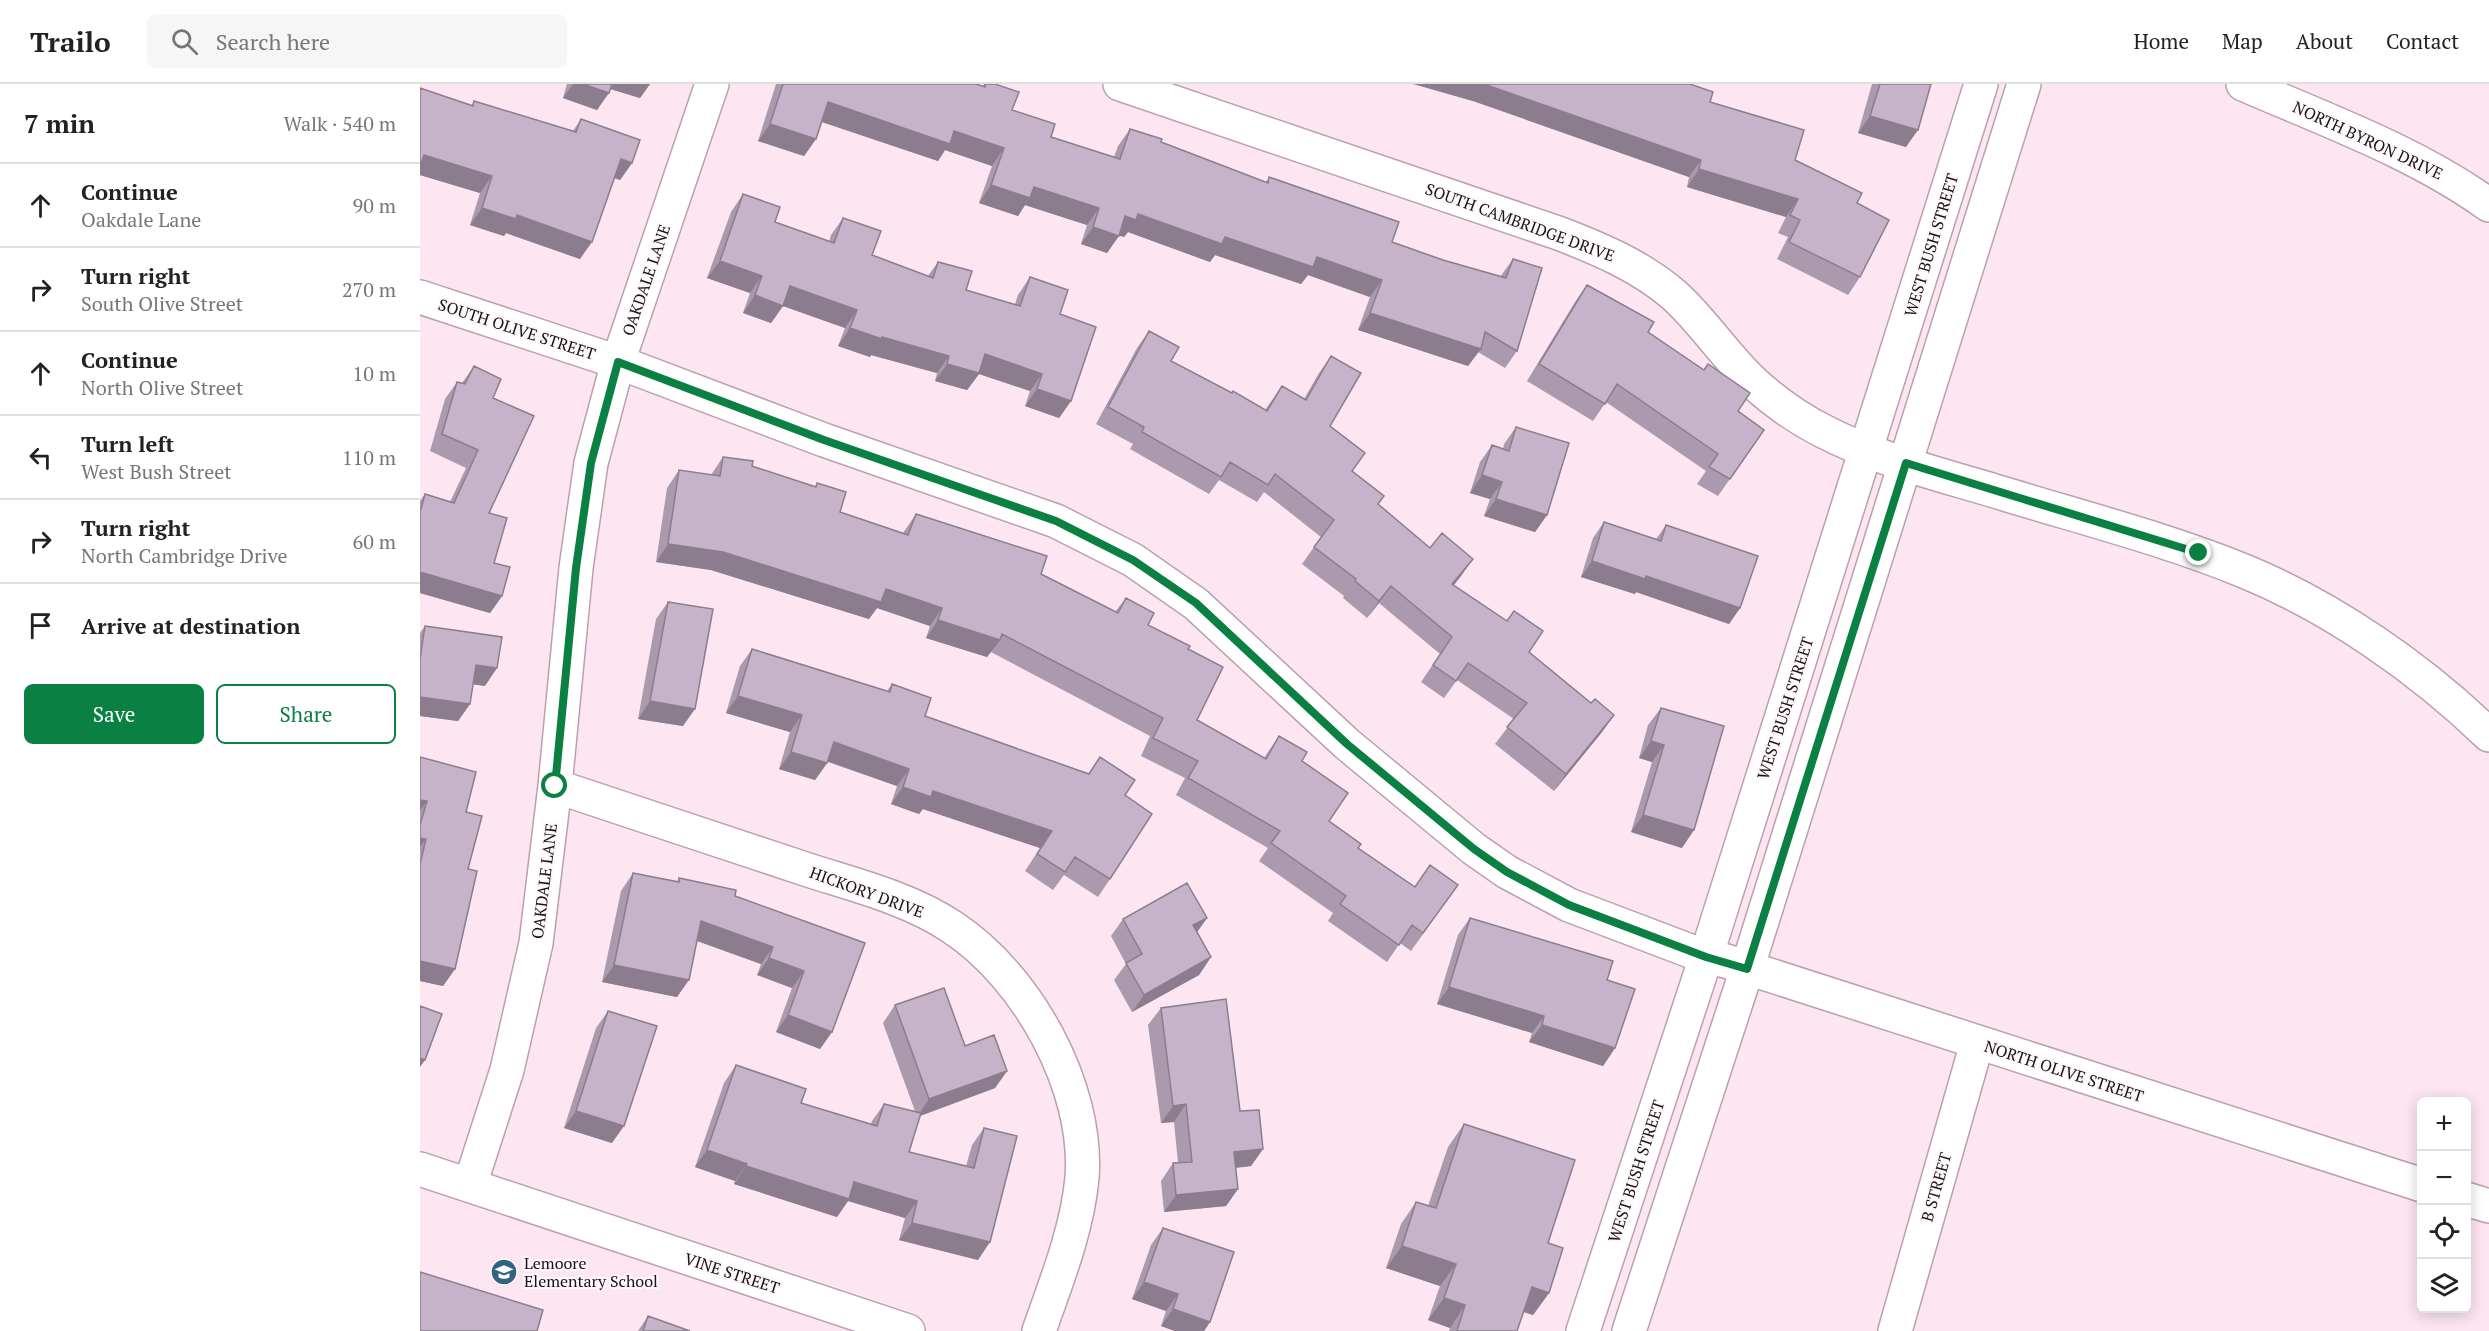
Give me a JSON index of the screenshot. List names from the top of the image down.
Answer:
{
  "streets": {
    "street": [
      "NORTH BYRON DRIVE",
      "SOUTH CAMBRIDGE DRIVE",
      "WEST BUSH STREET",
      "OAKDALE LANE",
      "SOUTH OLIVE STREET",
      "HICKORY DRIVE",
      "NORTH OLIVE STREET",
      "B STREET",
      "VINE STREET"
    ]
  },
  "crossings": [
    ["SOUTH CAMBRIDGE DRIVE", "WEST BUSH STREET"],
    ["WEST BUSH STREET", "SOUTH OLIVE STREET"],
    ["WEST BUSH STREET", "NORTH OLIVE STREET"],
    ["OAKDALE LANE", "SOUTH OLIVE STREET"],
    ["OAKDALE LANE", "HICKORY DRIVE"],
    ["OAKDALE LANE", "VINE STREET"],
    ["SOUTH OLIVE STREET", "NORTH OLIVE STREET"],
    ["NORTH OLIVE STREET", "B STREET"]
  ],
  "places": {
    "school or university": ["Lemoore Elementary School"]
  },
  "page": {
    "header": "Trailo",
    "search": "Search here",
    "nav": [
      "Home",
      "Map",
      "About",
      "Contact"
    ],
    "heading": ["7 min", "Walk · 540 m"],
    "list": [
      ["Continue", "Oakdale Lane", "90 m"],
      ["Turn right", "South Olive Street", "270 m"],
      ["Continue", "North Olive Street", "10 m"],
      ["Turn left", "West Bush Street", "110 m"],
      ["Turn right", "North Cambridge Drive", "60 m"],
      "Arrive at destination"
    ],
    "buttons": ["Save", "Share"],
    "map_buttons": ["+", "−"]
  }
}
